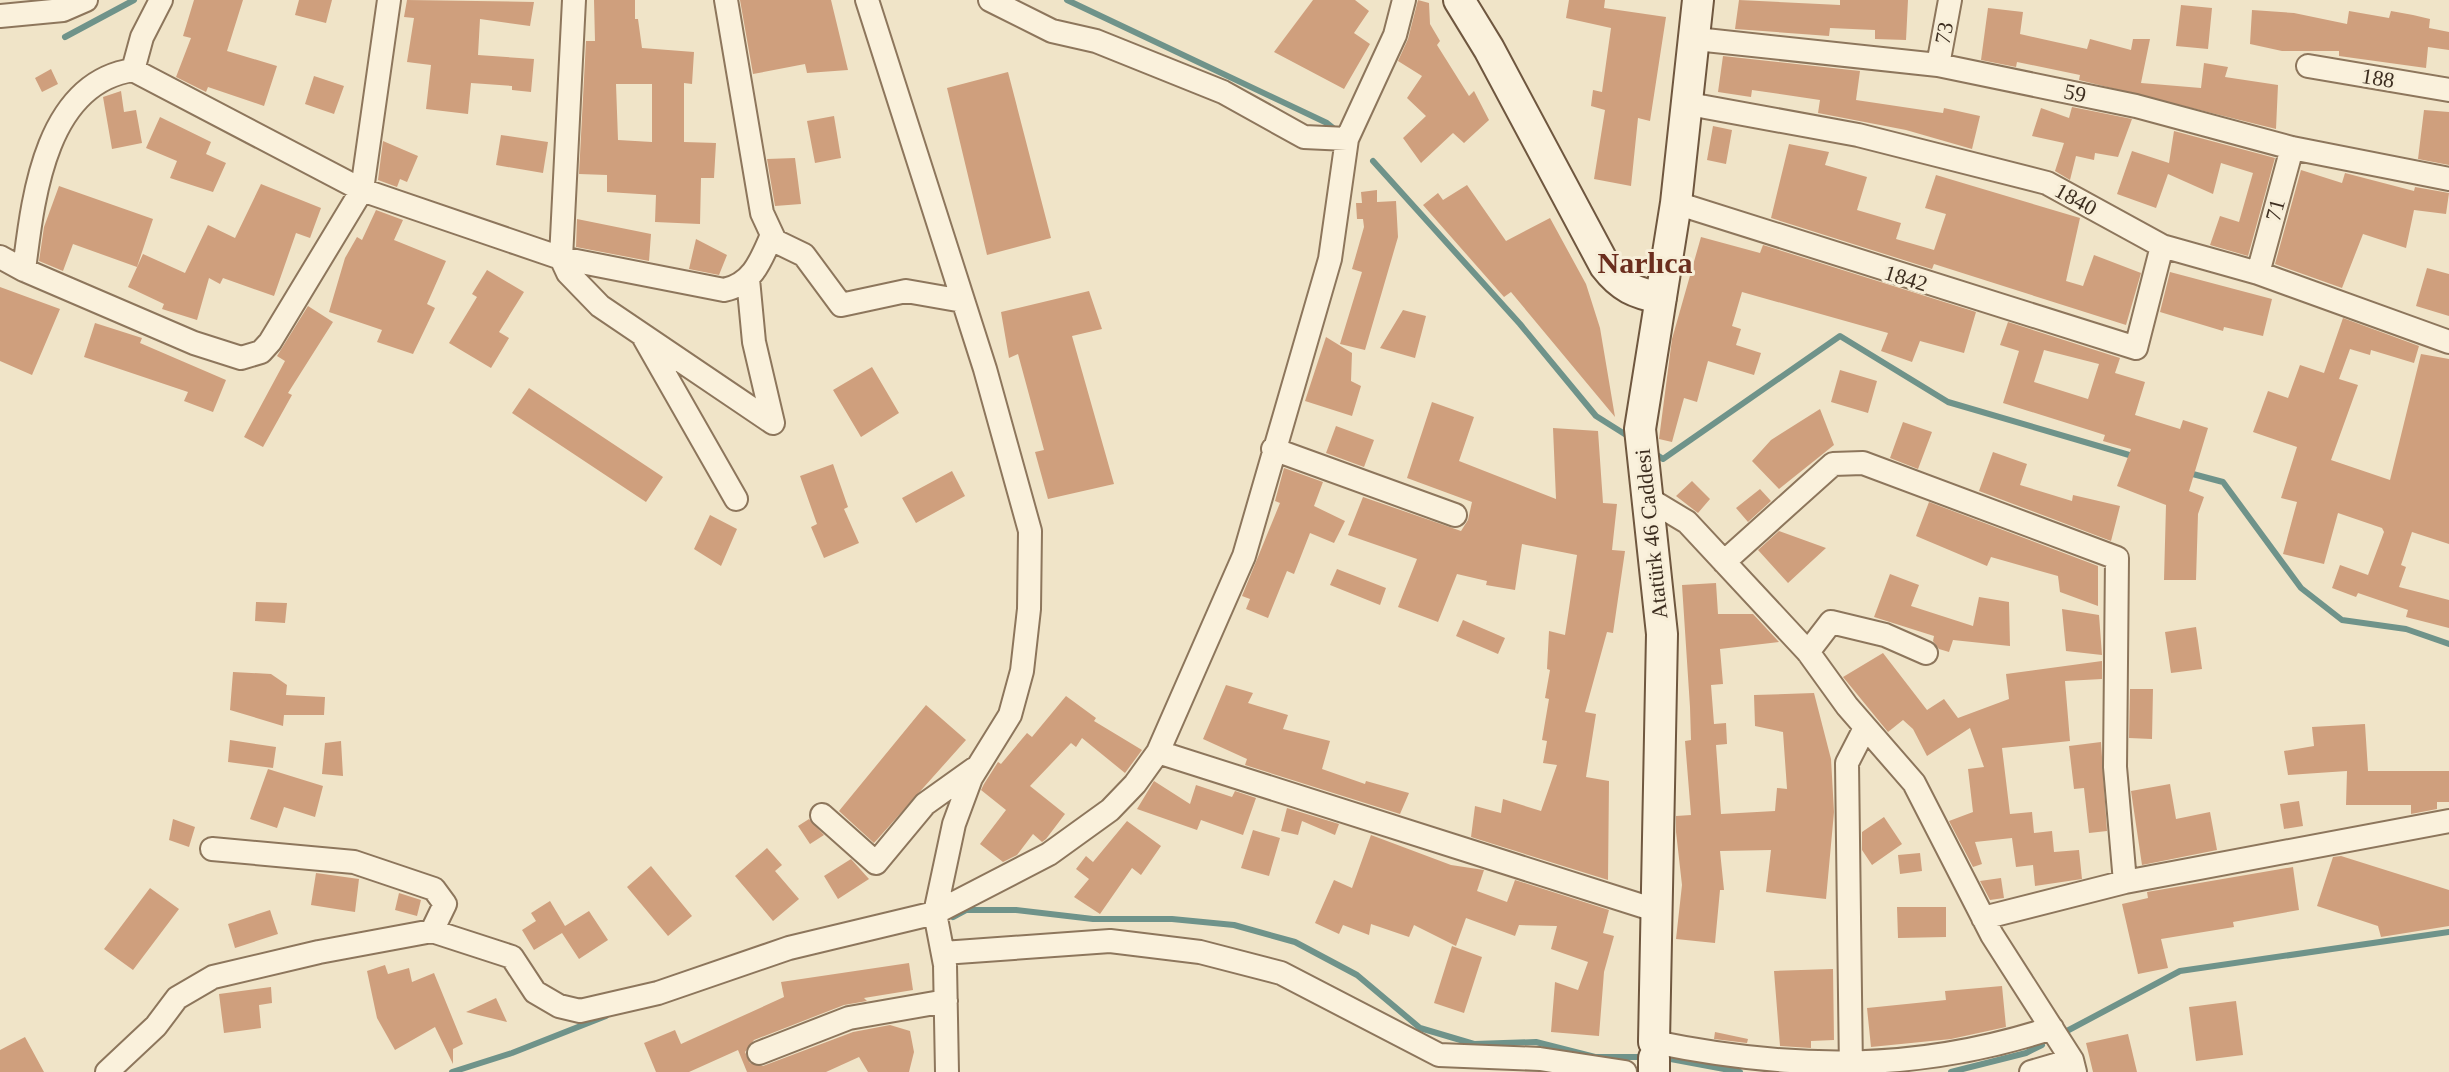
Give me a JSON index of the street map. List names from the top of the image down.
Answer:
{
  "streets": {
    "street": [
      "73",
      "188",
      "59",
      "1840",
      "71",
      "1842",
      "Atatürk 46 Caddesi"
    ]
  },
  "crossings": [
    ["73", "59"],
    ["59", "71"],
    ["59", "Atatürk 46 Caddesi"],
    ["1840", "71"],
    ["1840", "1842"],
    ["1840", "Atatürk 46 Caddesi"],
    ["1842", "Atatürk 46 Caddesi"]
  ],
  "districts": ["Narlıca"]
}
